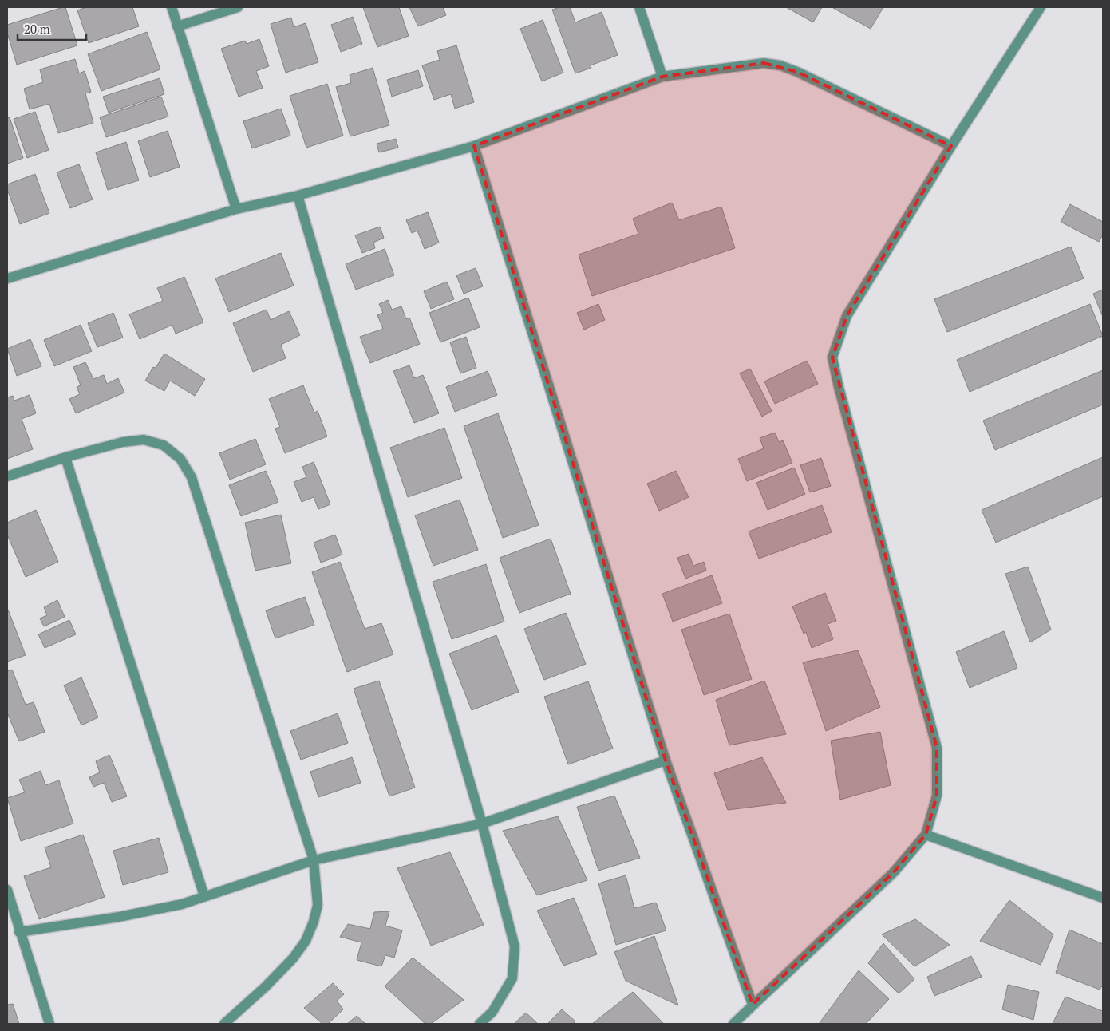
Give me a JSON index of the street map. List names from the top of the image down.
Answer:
{
  "scale_bar": "20 m"
}
